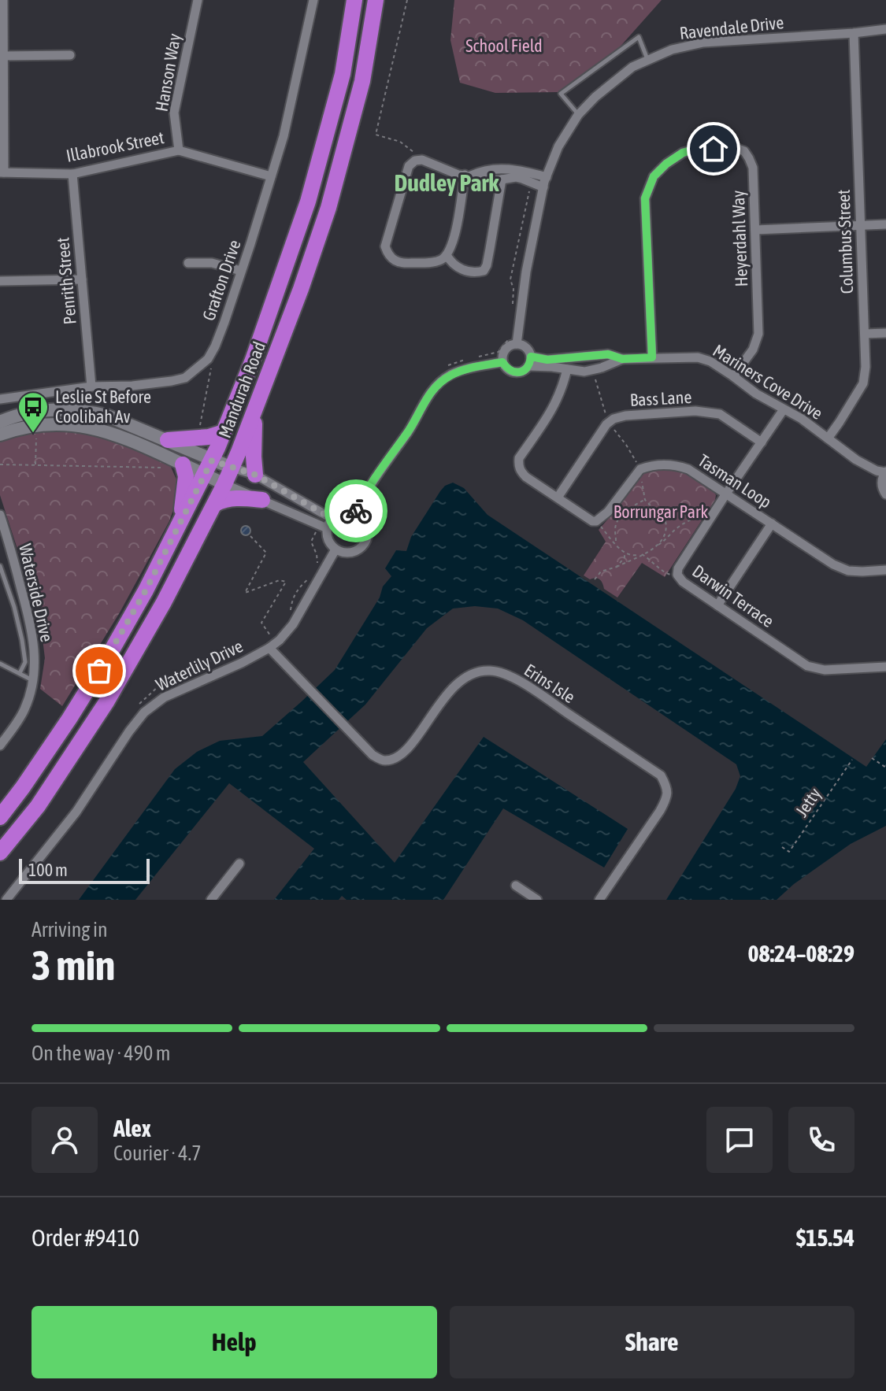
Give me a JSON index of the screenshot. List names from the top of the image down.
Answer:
{
  "streets": {
    "highway": ["Mandurah Road"],
    "street": [
      "Ravendale Drive",
      "Hanson Way",
      "Illabrook Street",
      "Heyerdahl Way",
      "Columbus Street",
      "Grafton Drive",
      "Penrith Street",
      "Mariners Cove Drive",
      "Bass Lane",
      "Tasman Loop",
      "Waterside Drive",
      "Darwin Terrace",
      "Waterlily Drive",
      "Erins Isle"
    ],
    "path": ["Jetty"]
  },
  "crossings": [
    ["Ravendale Drive", "Columbus Street"],
    ["Ravendale Drive", "Mariners Cove Drive"],
    ["Hanson Way", "Illabrook Street"],
    ["Illabrook Street", "Grafton Drive"],
    ["Illabrook Street", "Penrith Street"],
    ["Heyerdahl Way", "Mariners Cove Drive"],
    ["Columbus Street", "Mariners Cove Drive"],
    ["Grafton Drive", "Penrith Street"],
    ["Mariners Cove Drive", "Darwin Terrace"],
    ["Bass Lane", "Darwin Terrace"],
    ["Tasman Loop", "Darwin Terrace"],
    ["Waterlily Drive", "Erins Isle"]
  ],
  "districts": ["Dudley Park"],
  "parks": ["School Field", "Borrungar Park"],
  "places": {
    "bus stop": ["Leslie St Before Coolibah Av"]
  },
  "scale_bar": "100 m",
  "page": {
    "scale": "100 m",
    "heading": ["3 min", "Arriving in", "08:24–08:29"],
    "panel": [
      "Alex",
      "Courier · 4.7",
      "Order #9410",
      "$15.54"
    ],
    "bar": "On the way · 490 m",
    "buttons": ["Help", "Share"]
  }
}
